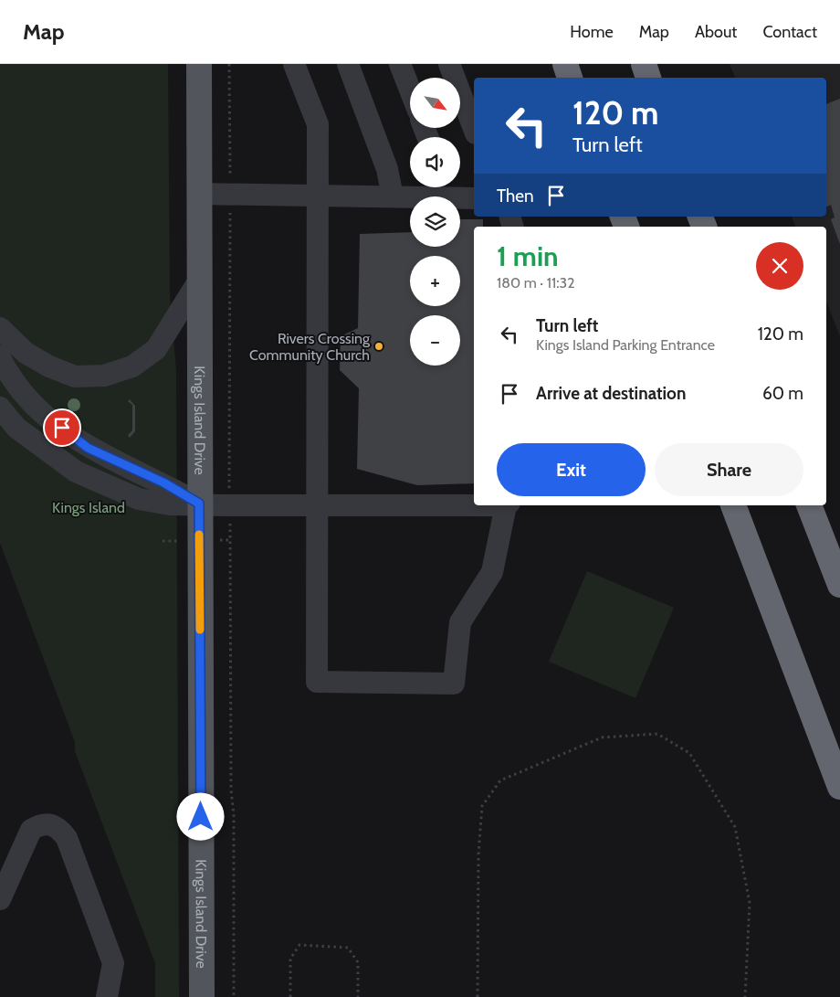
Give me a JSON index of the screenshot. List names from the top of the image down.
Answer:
{
  "streets": {
    "main road": ["Kings Island Drive"]
  },
  "parks": ["Kings Island"],
  "places": ["Rivers Crossing Community Church"],
  "north": "bottom right",
  "page": {
    "header": "Map",
    "nav": [
      "Home",
      "Map",
      "About",
      "Contact"
    ],
    "map_buttons": ["+", "−"],
    "turn": ["120 m", "Turn left"],
    "then": "Then",
    "heading": ["1 min", "180 m · 11:32"],
    "list": [
      {
        "name": "Turn left",
        "note": "Kings Island Parking Entrance",
        "value": "120 m"
      },
      {
        "name": "Arrive at destination",
        "value": "60 m"
      }
    ],
    "buttons": ["Exit", "Share"]
  }
}
